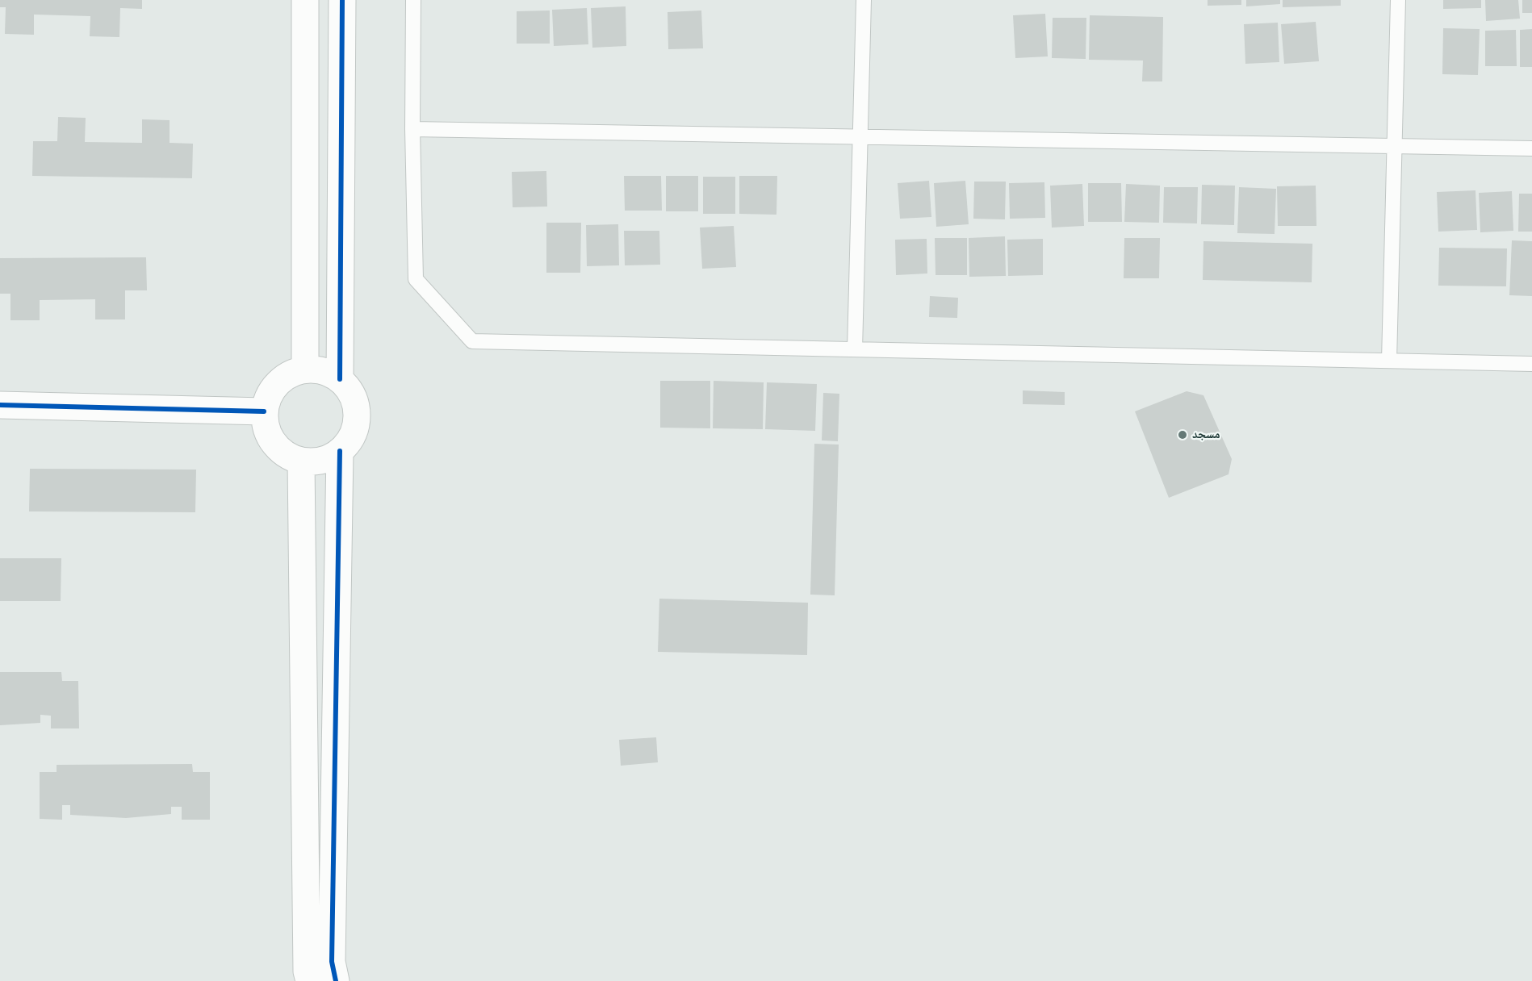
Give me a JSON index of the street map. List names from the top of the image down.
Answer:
{
  "places": ["مسجد"]
}
